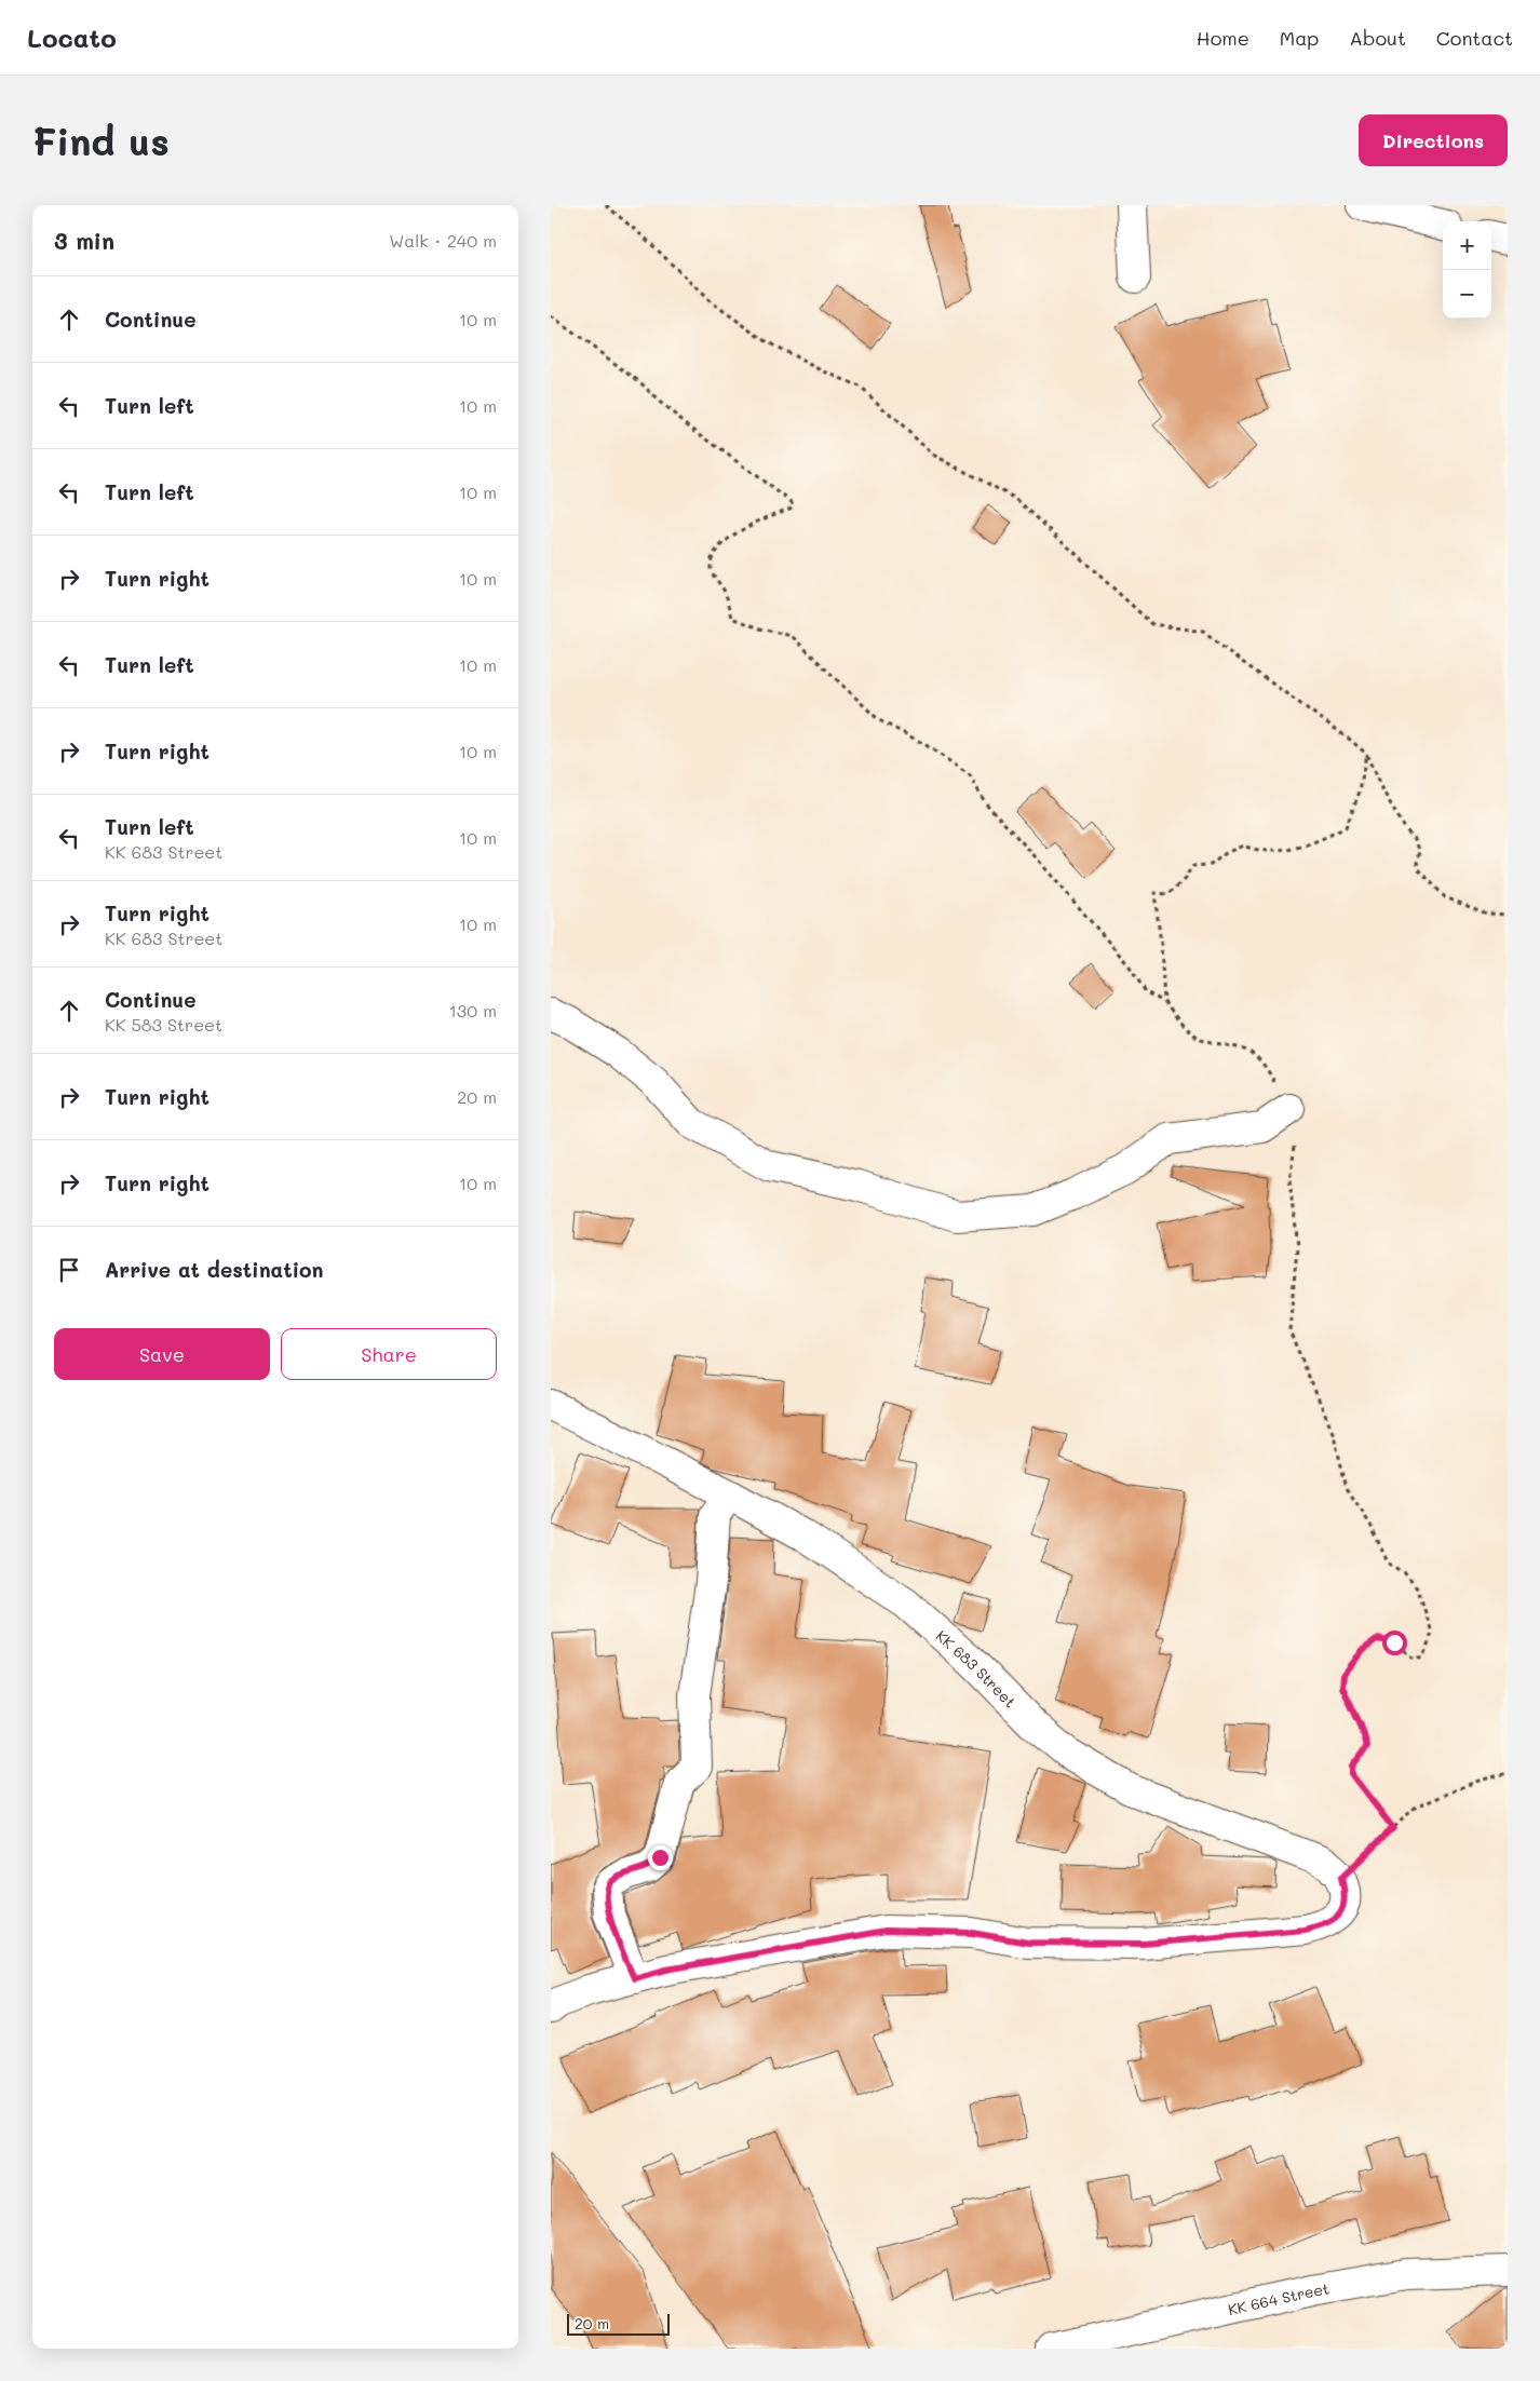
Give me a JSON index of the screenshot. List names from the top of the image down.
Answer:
{
  "streets": {
    "street": ["KK 683 Street", "KK 664 Street"]
  },
  "scale_bar": "20 m",
  "page": {
    "header": "Locato",
    "nav": [
      "Home",
      "Map",
      "About",
      "Contact"
    ],
    "buttons": [
      "Directions",
      ["Save", "Share"]
    ],
    "title": "Find us",
    "heading": ["3 min", "Walk · 240 m"],
    "map_buttons": ["+", "−"],
    "list": [
      ["Continue", "10 m"],
      ["Turn left", "10 m"],
      ["Turn left", "10 m"],
      ["Turn right", "10 m"],
      ["Turn left", "10 m"],
      ["Turn right", "10 m"],
      ["Turn left", "KK 683 Street", "10 m"],
      ["Turn right", "KK 683 Street", "10 m"],
      ["Continue", "KK 583 Street", "130 m"],
      ["Turn right", "20 m"],
      ["Turn right", "10 m"],
      "Arrive at destination"
    ],
    "scale": "20 m"
  }
}
